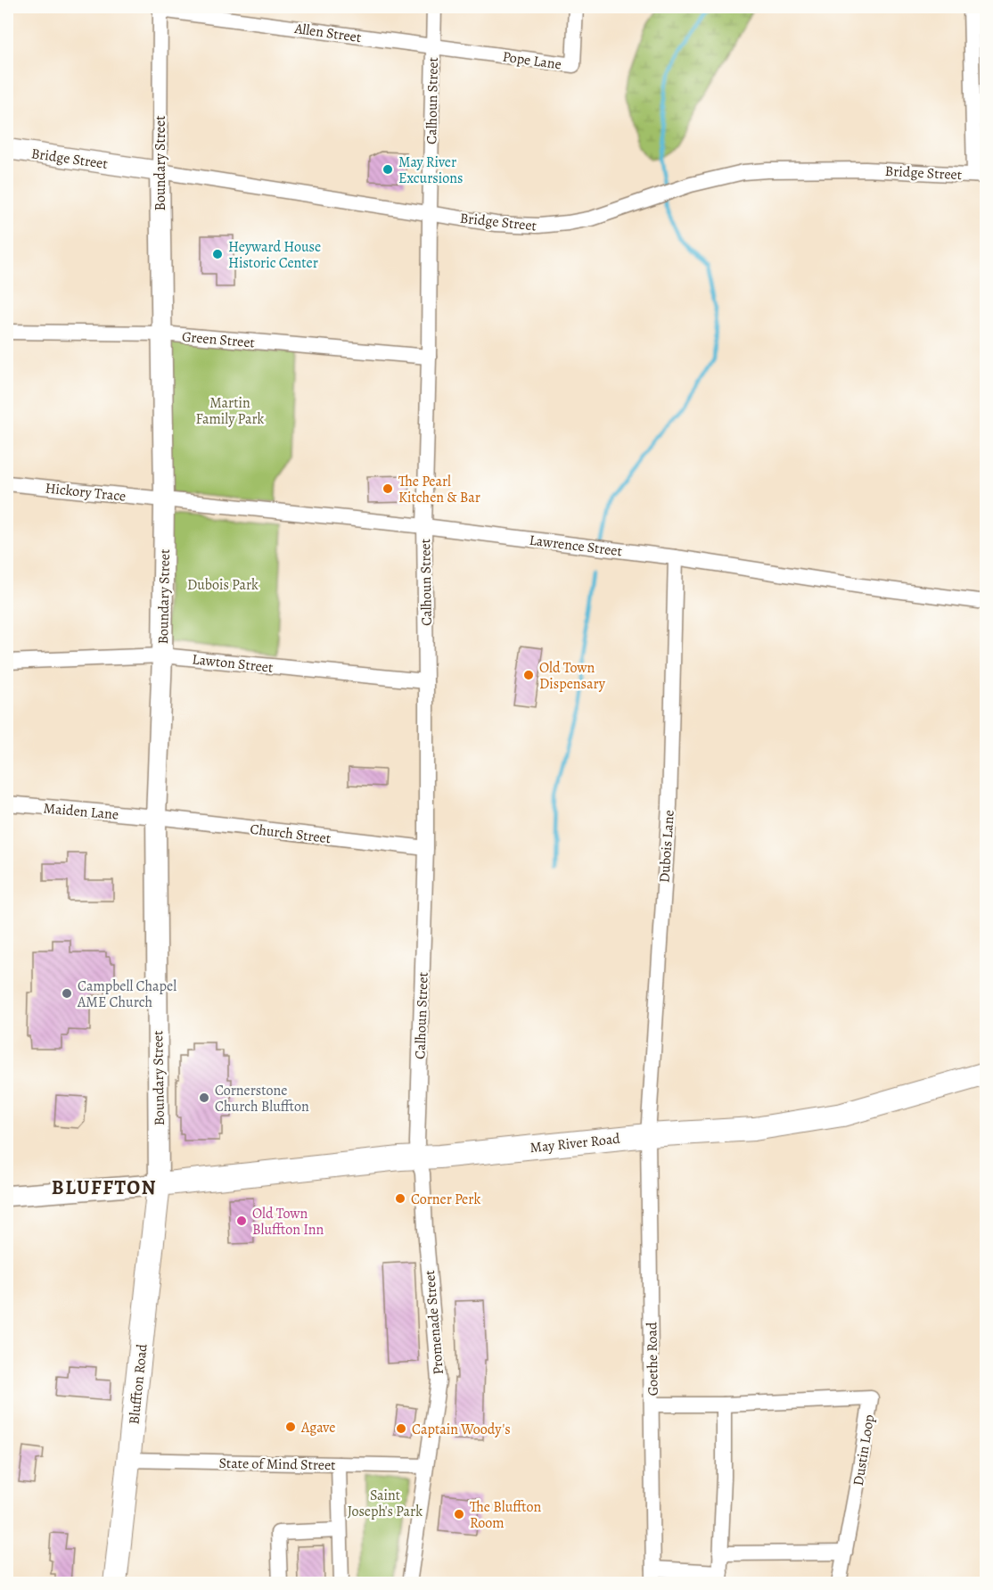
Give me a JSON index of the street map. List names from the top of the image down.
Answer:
{
  "streets": {
    "main road": ["May River Road", "Bluffton Road"],
    "street": [
      "Allen Street",
      "Pope Lane",
      "Calhoun Street",
      "Bridge Street",
      "Boundary Street",
      "Green Street",
      "Hickory Trace",
      "Lawrence Street",
      "Lawton Street",
      "Maiden Lane",
      "Church Street",
      "Dubois Lane",
      "Promenade Street",
      "Goethe Road",
      "Dustin Loop",
      "State of Mind Street"
    ]
  },
  "crossings": [
    ["Allen Street", "Pope Lane"],
    ["Allen Street", "Calhoun Street"],
    ["Allen Street", "Boundary Street"],
    ["Pope Lane", "Calhoun Street"],
    ["Calhoun Street", "Bridge Street"],
    ["Calhoun Street", "Green Street"],
    ["Calhoun Street", "Lawrence Street"],
    ["Calhoun Street", "Lawton Street"],
    ["Calhoun Street", "Church Street"],
    ["Calhoun Street", "May River Road"],
    ["Calhoun Street", "Promenade Street"],
    ["Bridge Street", "Boundary Street"],
    ["Boundary Street", "Green Street"],
    ["Boundary Street", "Hickory Trace"],
    ["Boundary Street", "Lawrence Street"],
    ["Boundary Street", "Lawton Street"],
    ["Boundary Street", "Maiden Lane"],
    ["Boundary Street", "Church Street"],
    ["Boundary Street", "May River Road"],
    ["Boundary Street", "Bluffton Road"],
    ["Hickory Trace", "Lawrence Street"],
    ["Lawrence Street", "Dubois Lane"],
    ["Maiden Lane", "Church Street"],
    ["Dubois Lane", "May River Road"],
    ["Dubois Lane", "Goethe Road"],
    ["May River Road", "Promenade Street"],
    ["May River Road", "Goethe Road"],
    ["May River Road", "Bluffton Road"],
    ["Promenade Street", "State of Mind Street"],
    ["Goethe Road", "Dustin Loop"],
    ["Bluffton Road", "State of Mind Street"]
  ],
  "districts": ["BLUFFTON"],
  "parks": ["Martin Family Park", "Dubois Park", "Saint Joseph's Park"],
  "places": [
    "May River Excursions",
    "Heyward House Historic Center",
    "The Pearl Kitchen & Bar",
    "Old Town Dispensary",
    "Campbell Chapel AME Church",
    "Cornerstone Church Bluffton",
    "Corner Perk",
    "Old Town Bluffton Inn",
    "Agave",
    "Captain Woody's",
    "The Bluffton Room"
  ]
}
